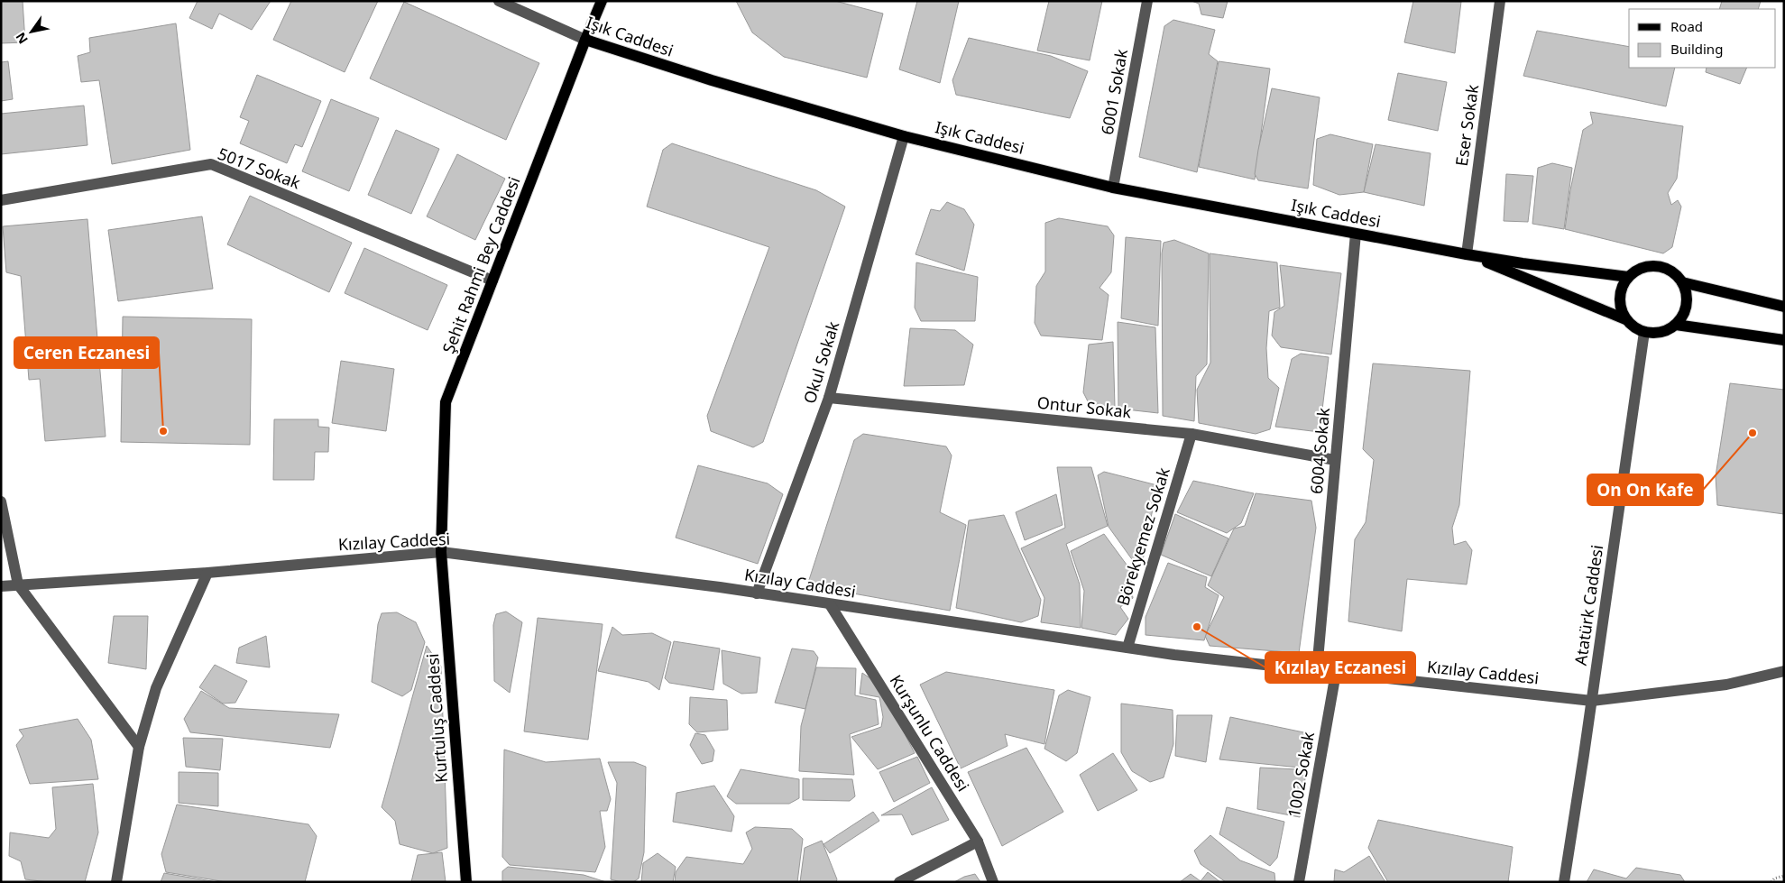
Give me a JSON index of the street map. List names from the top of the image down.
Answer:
{
  "streets": {
    "main road": ["Işık Caddesi", "Şehit Rahmi Bey Caddesi", "Kurtuluş Caddesi"],
    "street": [
      "6001 Sokak",
      "Eser Sokak",
      "5017 Sokak",
      "Okul Sokak",
      "Ontur Sokak",
      "6004 Sokak",
      "Börekyemez Sokak",
      "Kızılay Caddesi",
      "Atatürk Caddesi",
      "Kurşunlu Caddesi",
      "1002 Sokak"
    ]
  },
  "crossings": [
    ["Işık Caddesi", "6001 Sokak"],
    ["Işık Caddesi", "Eser Sokak"],
    ["Işık Caddesi", "Şehit Rahmi Bey Caddesi"],
    ["Işık Caddesi", "Okul Sokak"],
    ["Işık Caddesi", "6004 Sokak"],
    ["Işık Caddesi", "Atatürk Caddesi"],
    ["5017 Sokak", "Şehit Rahmi Bey Caddesi"],
    ["Şehit Rahmi Bey Caddesi", "Kızılay Caddesi"],
    ["Şehit Rahmi Bey Caddesi", "Kurtuluş Caddesi"],
    ["Okul Sokak", "Ontur Sokak"],
    ["Okul Sokak", "Kızılay Caddesi"],
    ["Ontur Sokak", "6004 Sokak"],
    ["Ontur Sokak", "Börekyemez Sokak"],
    ["6004 Sokak", "Kızılay Caddesi"],
    ["Börekyemez Sokak", "Kızılay Caddesi"],
    ["Kızılay Caddesi", "Atatürk Caddesi"],
    ["Kızılay Caddesi", "Kurtuluş Caddesi"],
    ["Kızılay Caddesi", "Kurşunlu Caddesi"],
    ["Kızılay Caddesi", "1002 Sokak"]
  ],
  "places": ["Ceren Eczanesi", "On On Kafe", "Kızılay Eczanesi"],
  "legend": ["Road", "Building"],
  "north": "bottom left"
}
